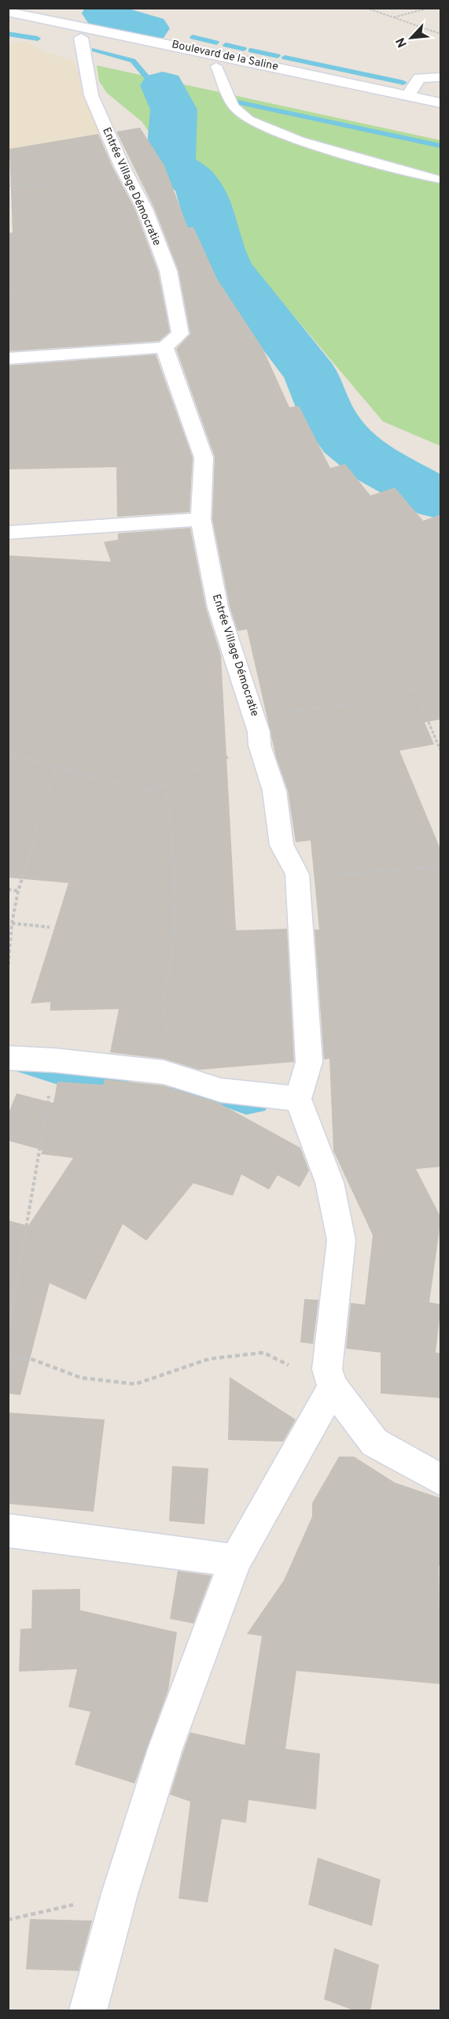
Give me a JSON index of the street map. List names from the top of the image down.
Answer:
{
  "streets": {
    "street": ["Boulevard de la Saline", "Entrée Village Démocratie"]
  },
  "crossings": [
    ["Boulevard de la Saline", "Entrée Village Démocratie"]
  ],
  "north": "bottom left"
}
